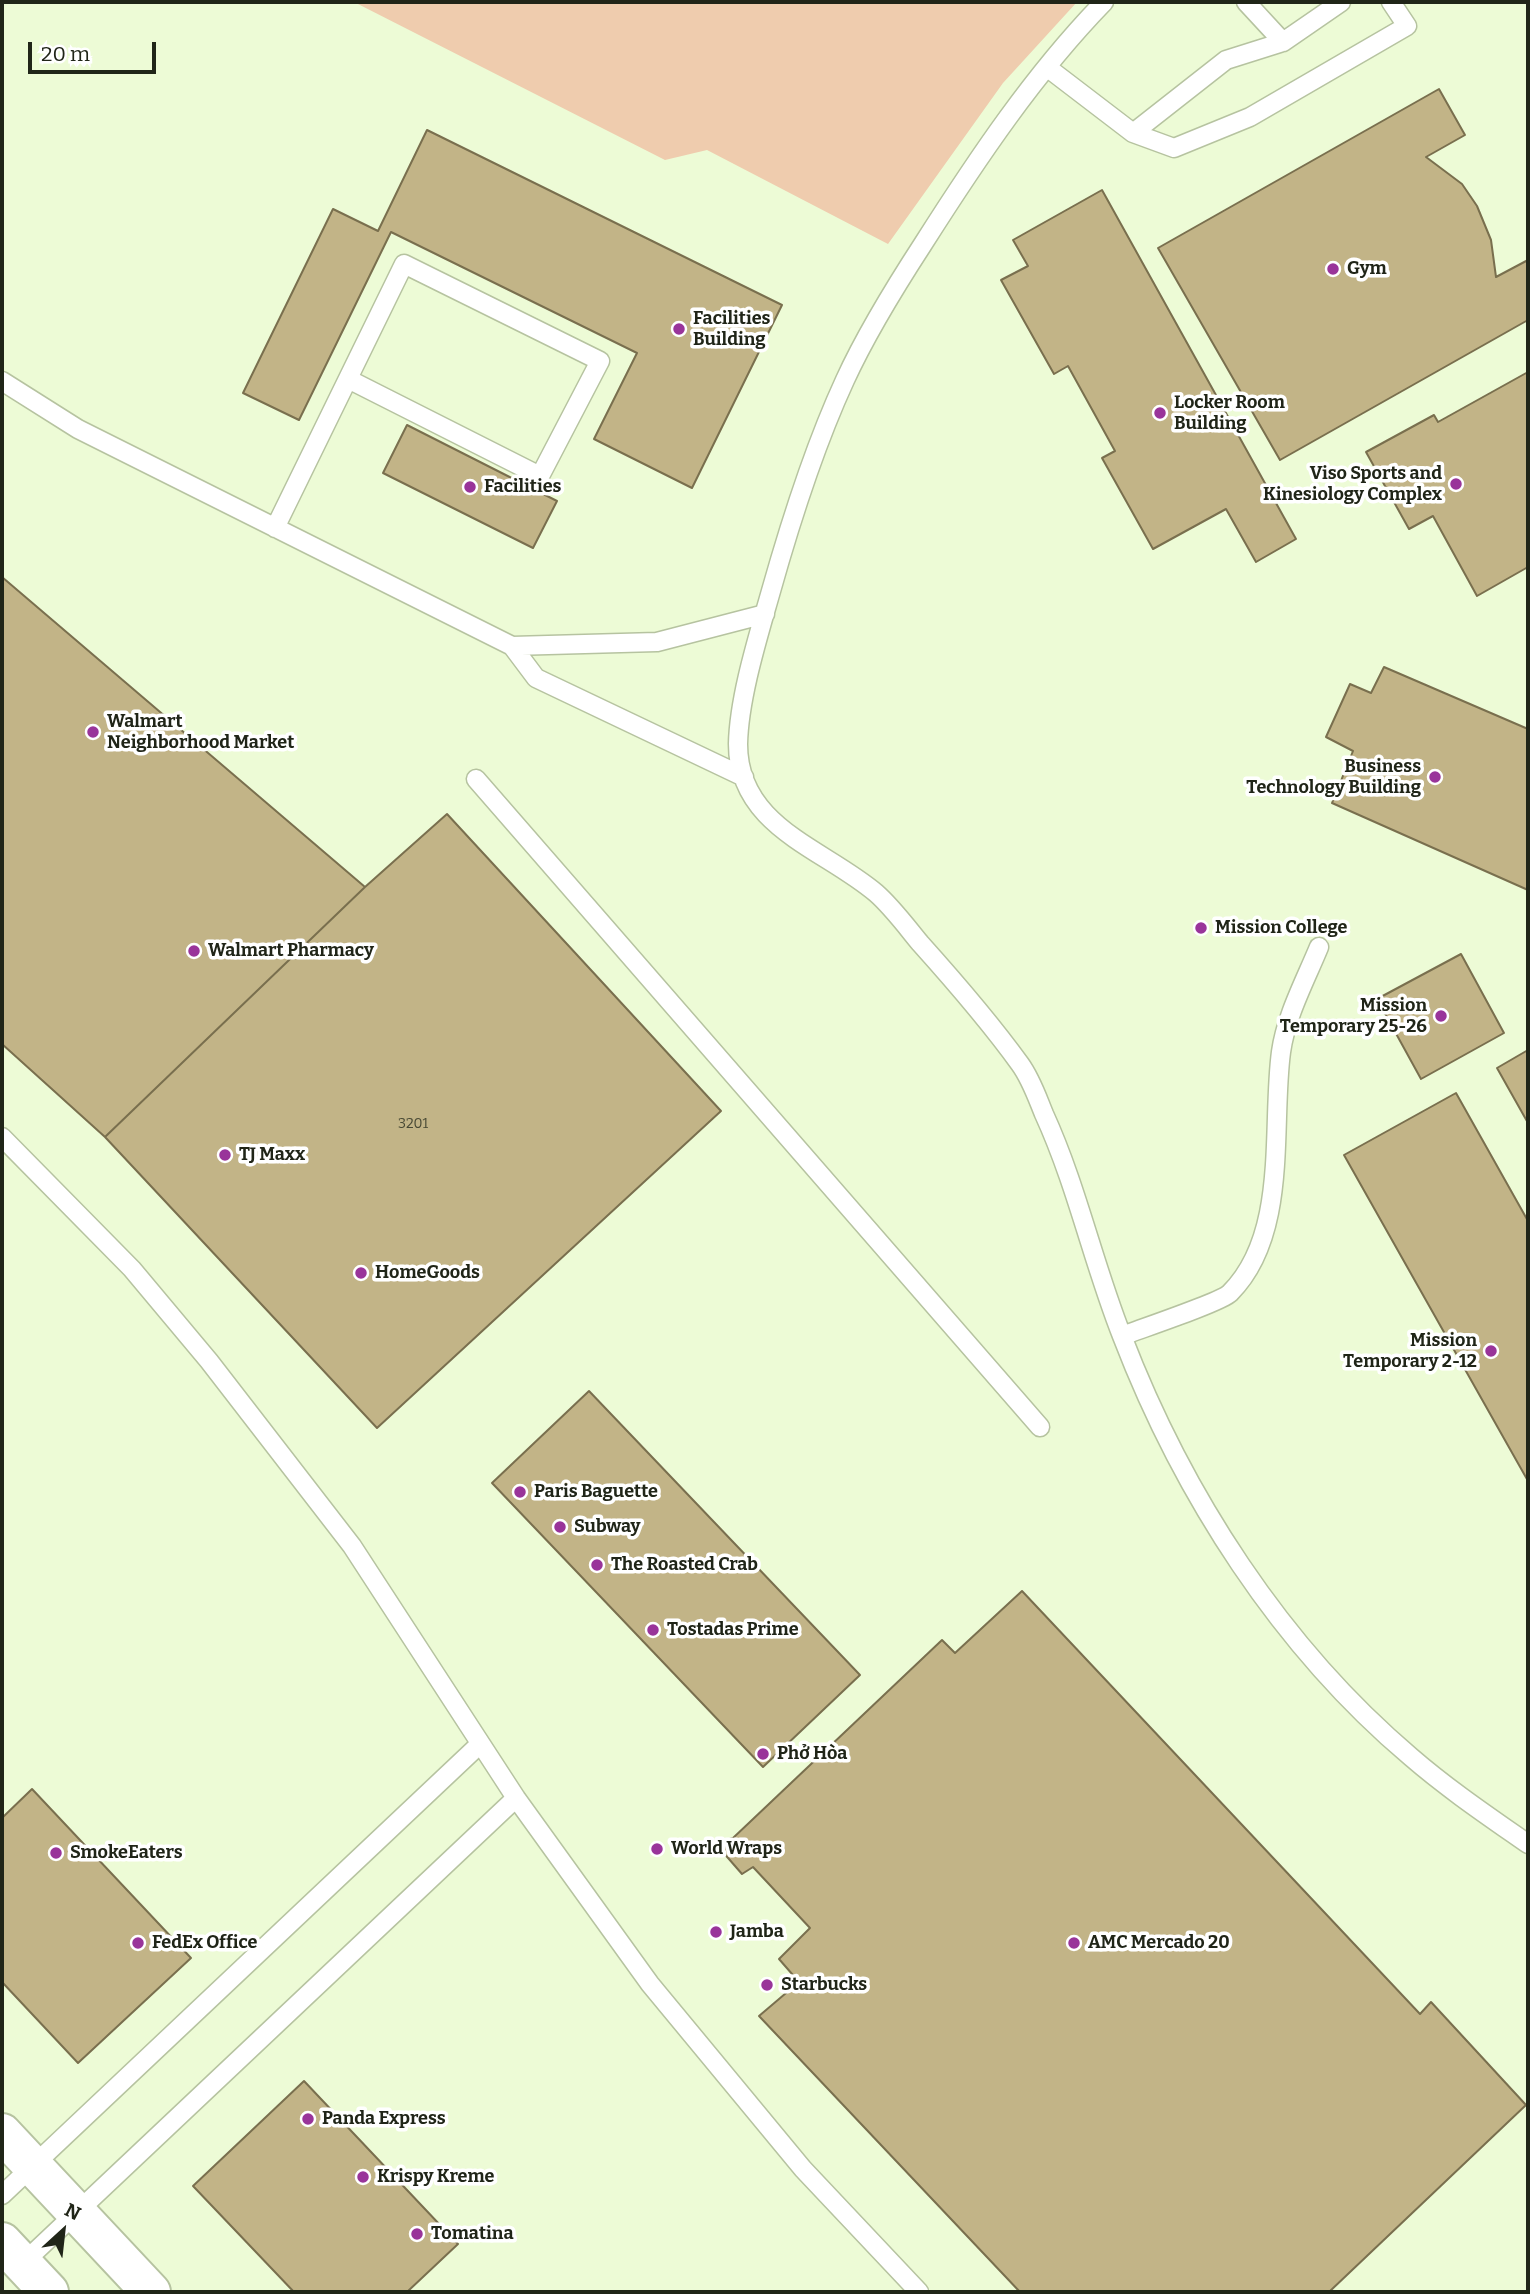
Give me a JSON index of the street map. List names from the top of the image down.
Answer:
{
  "places": [
    "Gym",
    "Facilities Building",
    "Locker Room Building",
    "Viso Sports and Kinesiology Complex",
    "Facilities",
    "Walmart Neighborhood Market",
    "Business Technology Building",
    "Mission College",
    "Walmart Pharmacy",
    "Mission Temporary 25-26",
    "TJ Maxx",
    "HomeGoods",
    "Mission Temporary 2-12",
    "Paris Baguette",
    "Subway",
    "The Roasted Crab",
    "Tostadas Prime",
    "Phở Hòa",
    "World Wraps",
    "SmokeEaters",
    "Jamba",
    "FedEx Office",
    "AMC Mercado 20",
    "Starbucks",
    "Panda Express",
    "Krispy Kreme",
    "Tomatina"
  ],
  "house_numbers": ["3201"],
  "scale_bar": "20 m",
  "north": "top right"
}
